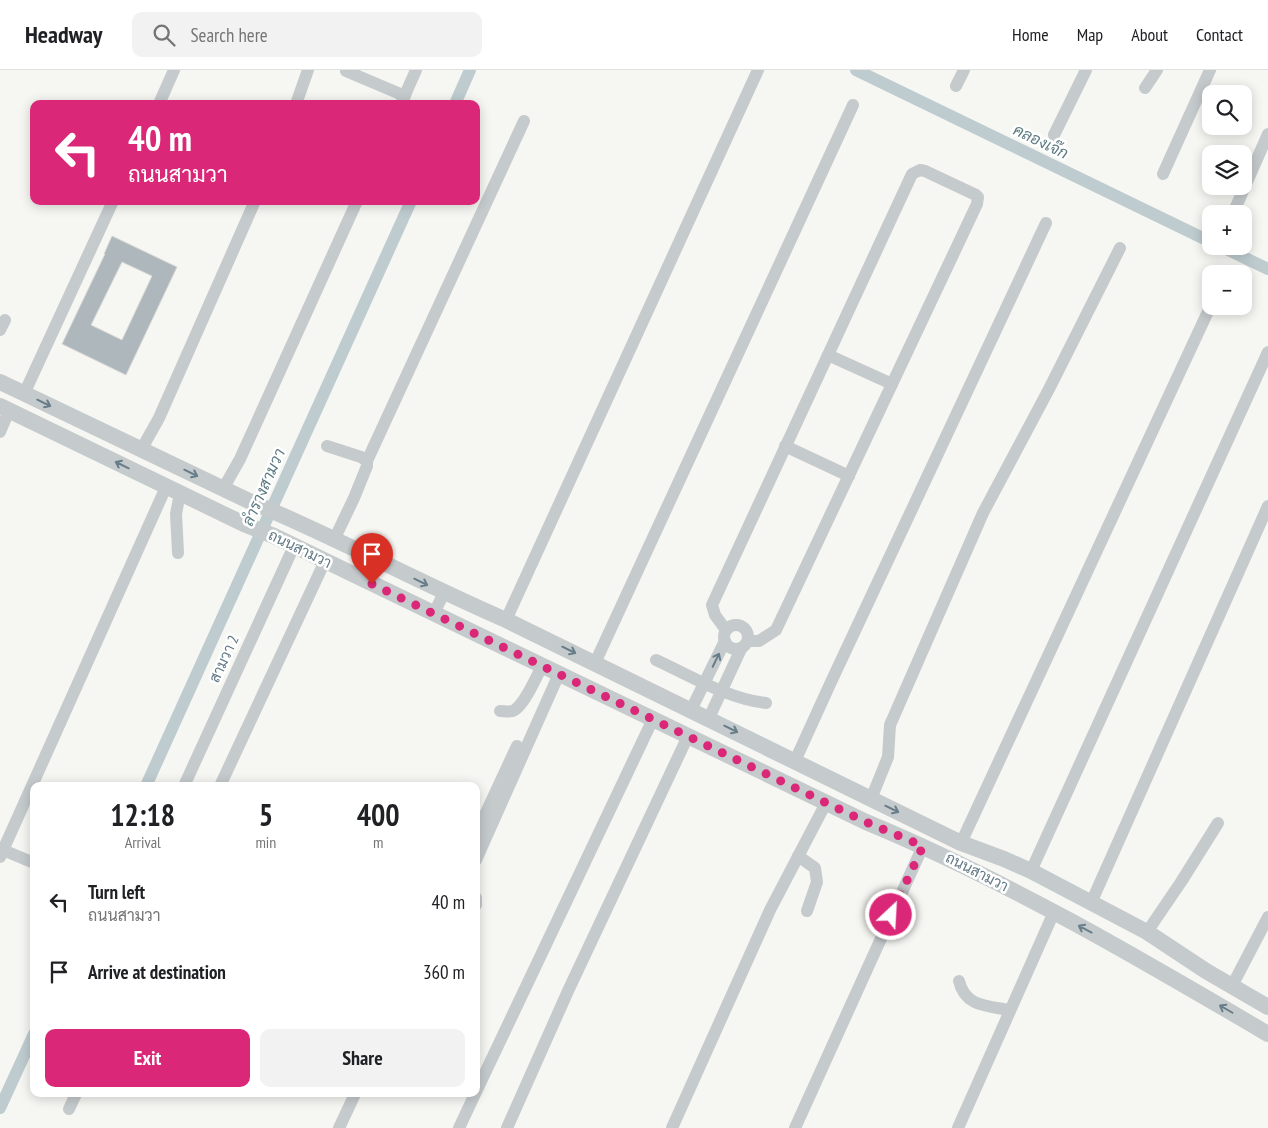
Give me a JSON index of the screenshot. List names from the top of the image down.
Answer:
{
  "streets": {
    "street": ["ถนนสามวา", "สามวา 2"]
  },
  "crossings": [
    ["ถนนสามวา", "สามวา 2"]
  ],
  "water": ["คลองเจ๊ก", "ลำรางสามวา"],
  "page": {
    "header": "Headway",
    "search": "Search here",
    "nav": [
      "Home",
      "Map",
      "About",
      "Contact"
    ],
    "map_buttons": ["+", "−"],
    "turn": ["40 m", "ถนนสามวา"],
    "eta": [
      "12:18",
      "Arrival",
      "5",
      "min",
      "400",
      "m"
    ],
    "list": [
      {
        "name": "Turn left",
        "note": "ถนนสามวา",
        "value": "40 m"
      },
      {
        "name": "Arrive at destination",
        "value": "360 m"
      }
    ],
    "buttons": ["Exit", "Share"]
  }
}
